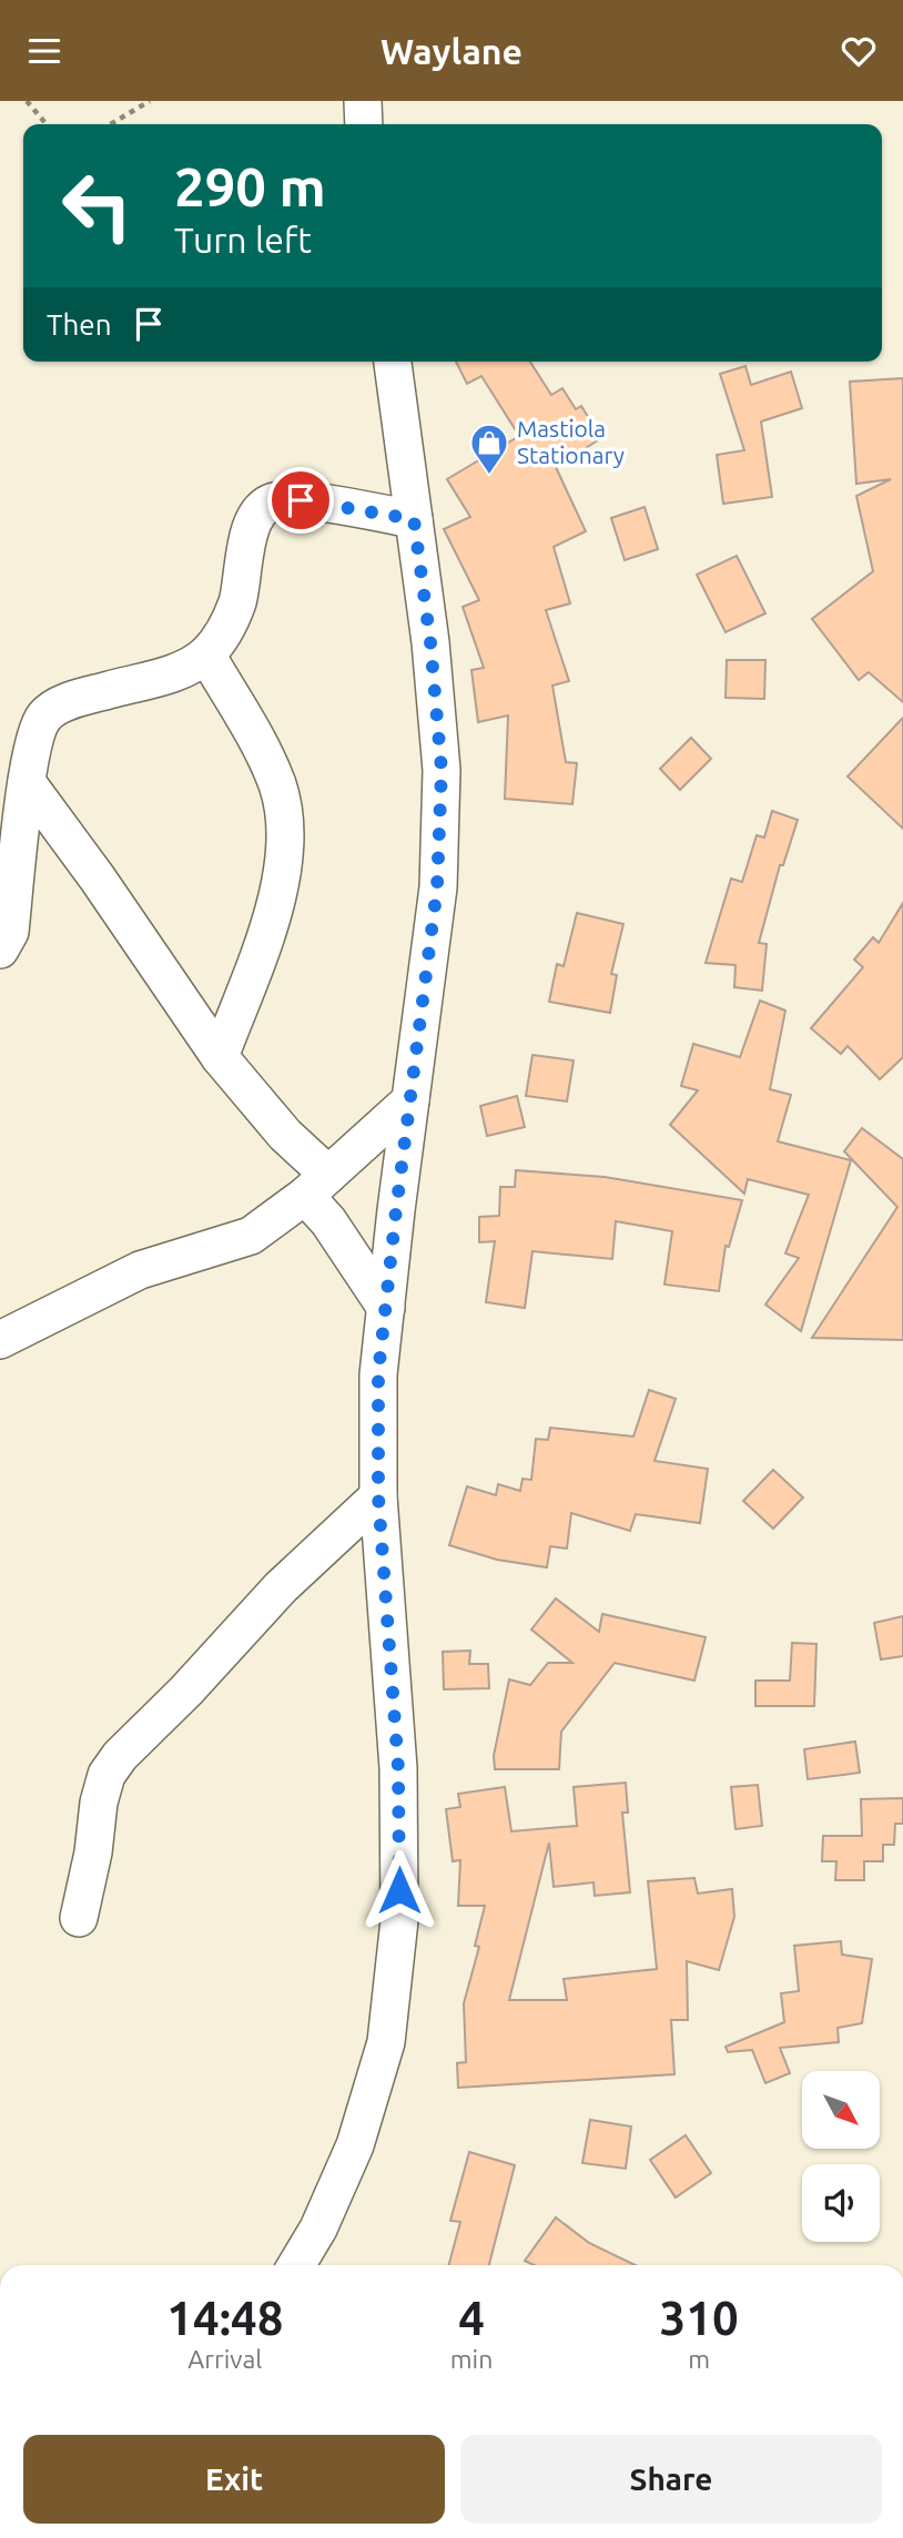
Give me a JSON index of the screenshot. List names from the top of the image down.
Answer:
{
  "places": {
    "shop": ["Mastiola Stationary"]
  },
  "north": "bottom right",
  "page": {
    "header": "Waylane",
    "turn": ["290 m", "Turn left"],
    "then": "Then",
    "eta": [
      "14:48",
      "Arrival",
      "4",
      "min",
      "310",
      "m"
    ],
    "buttons": ["Exit", "Share"]
  }
}
